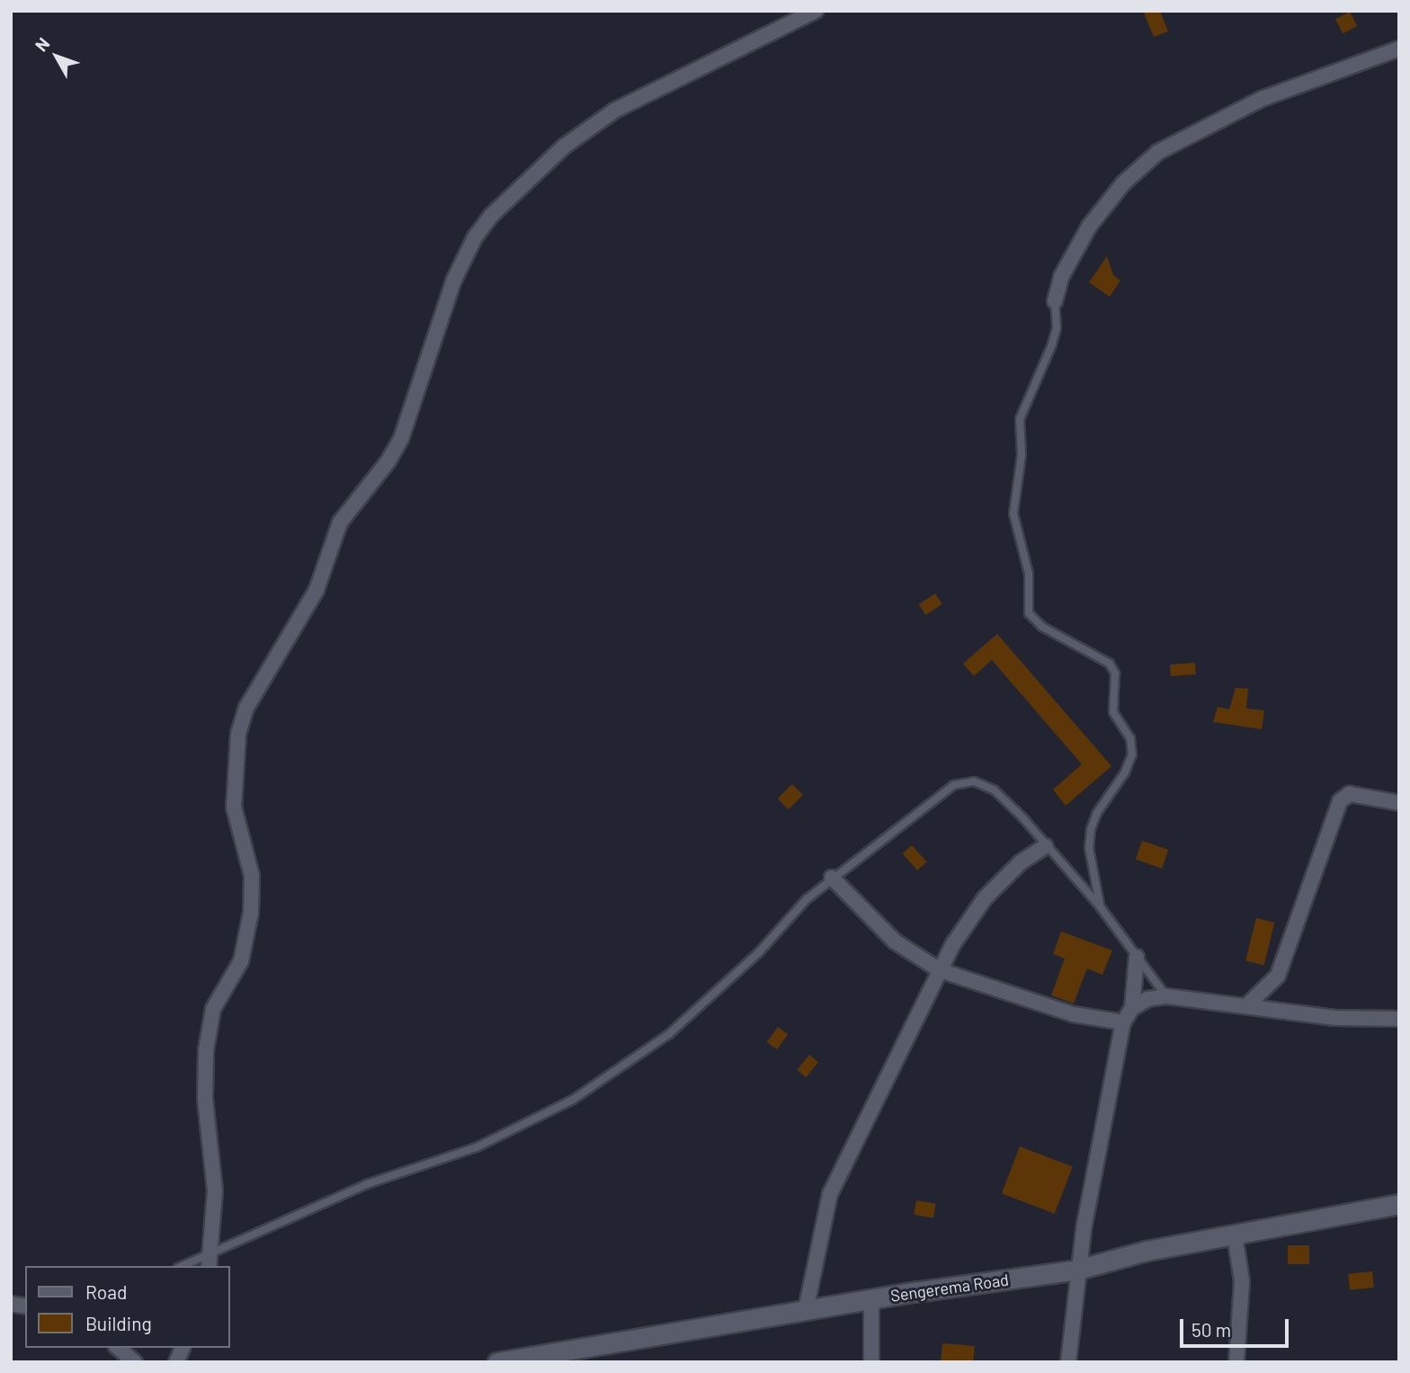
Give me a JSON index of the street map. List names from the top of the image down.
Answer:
{
  "streets": {
    "main road": ["Sengerema Road"]
  },
  "legend": ["Road", "Building"],
  "scale_bar": "50 m",
  "north": "top left"
}
